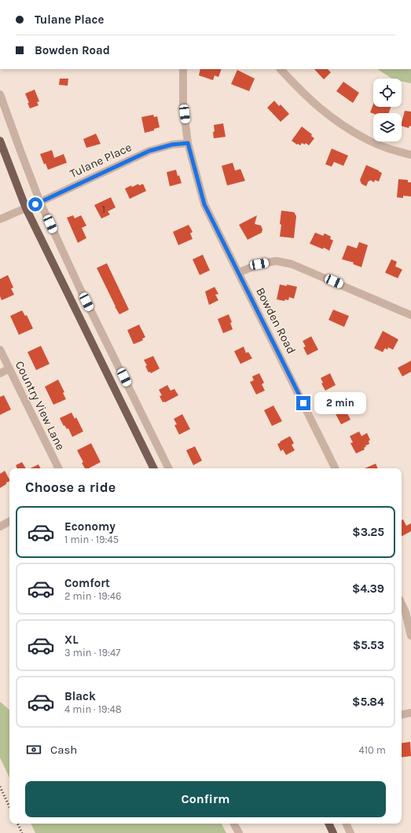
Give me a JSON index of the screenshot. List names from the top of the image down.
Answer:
{
  "streets": {
    "street": ["Tulane Place", "Bowden Road", "Country View Lane"]
  },
  "crossings": [
    ["Tulane Place", "Bowden Road"]
  ],
  "house_numbers": ["1"],
  "page": {
    "banner": ["Tulane Place", "Bowden Road"],
    "bubble": "2 min",
    "heading": "Choose a ride",
    "list": [
      {
        "name": "Economy",
        "note": "1 min · 19:45",
        "value": "$3.25"
      },
      {
        "name": "Comfort",
        "note": "2 min · 19:46",
        "value": "$4.39"
      },
      {
        "name": "XL",
        "note": "3 min · 19:47",
        "value": "$5.53"
      },
      {
        "name": "Black",
        "note": "4 min · 19:48",
        "value": "$5.84"
      }
    ],
    "pay": ["Cash", "410 m"],
    "buttons": "Confirm"
  }
}
